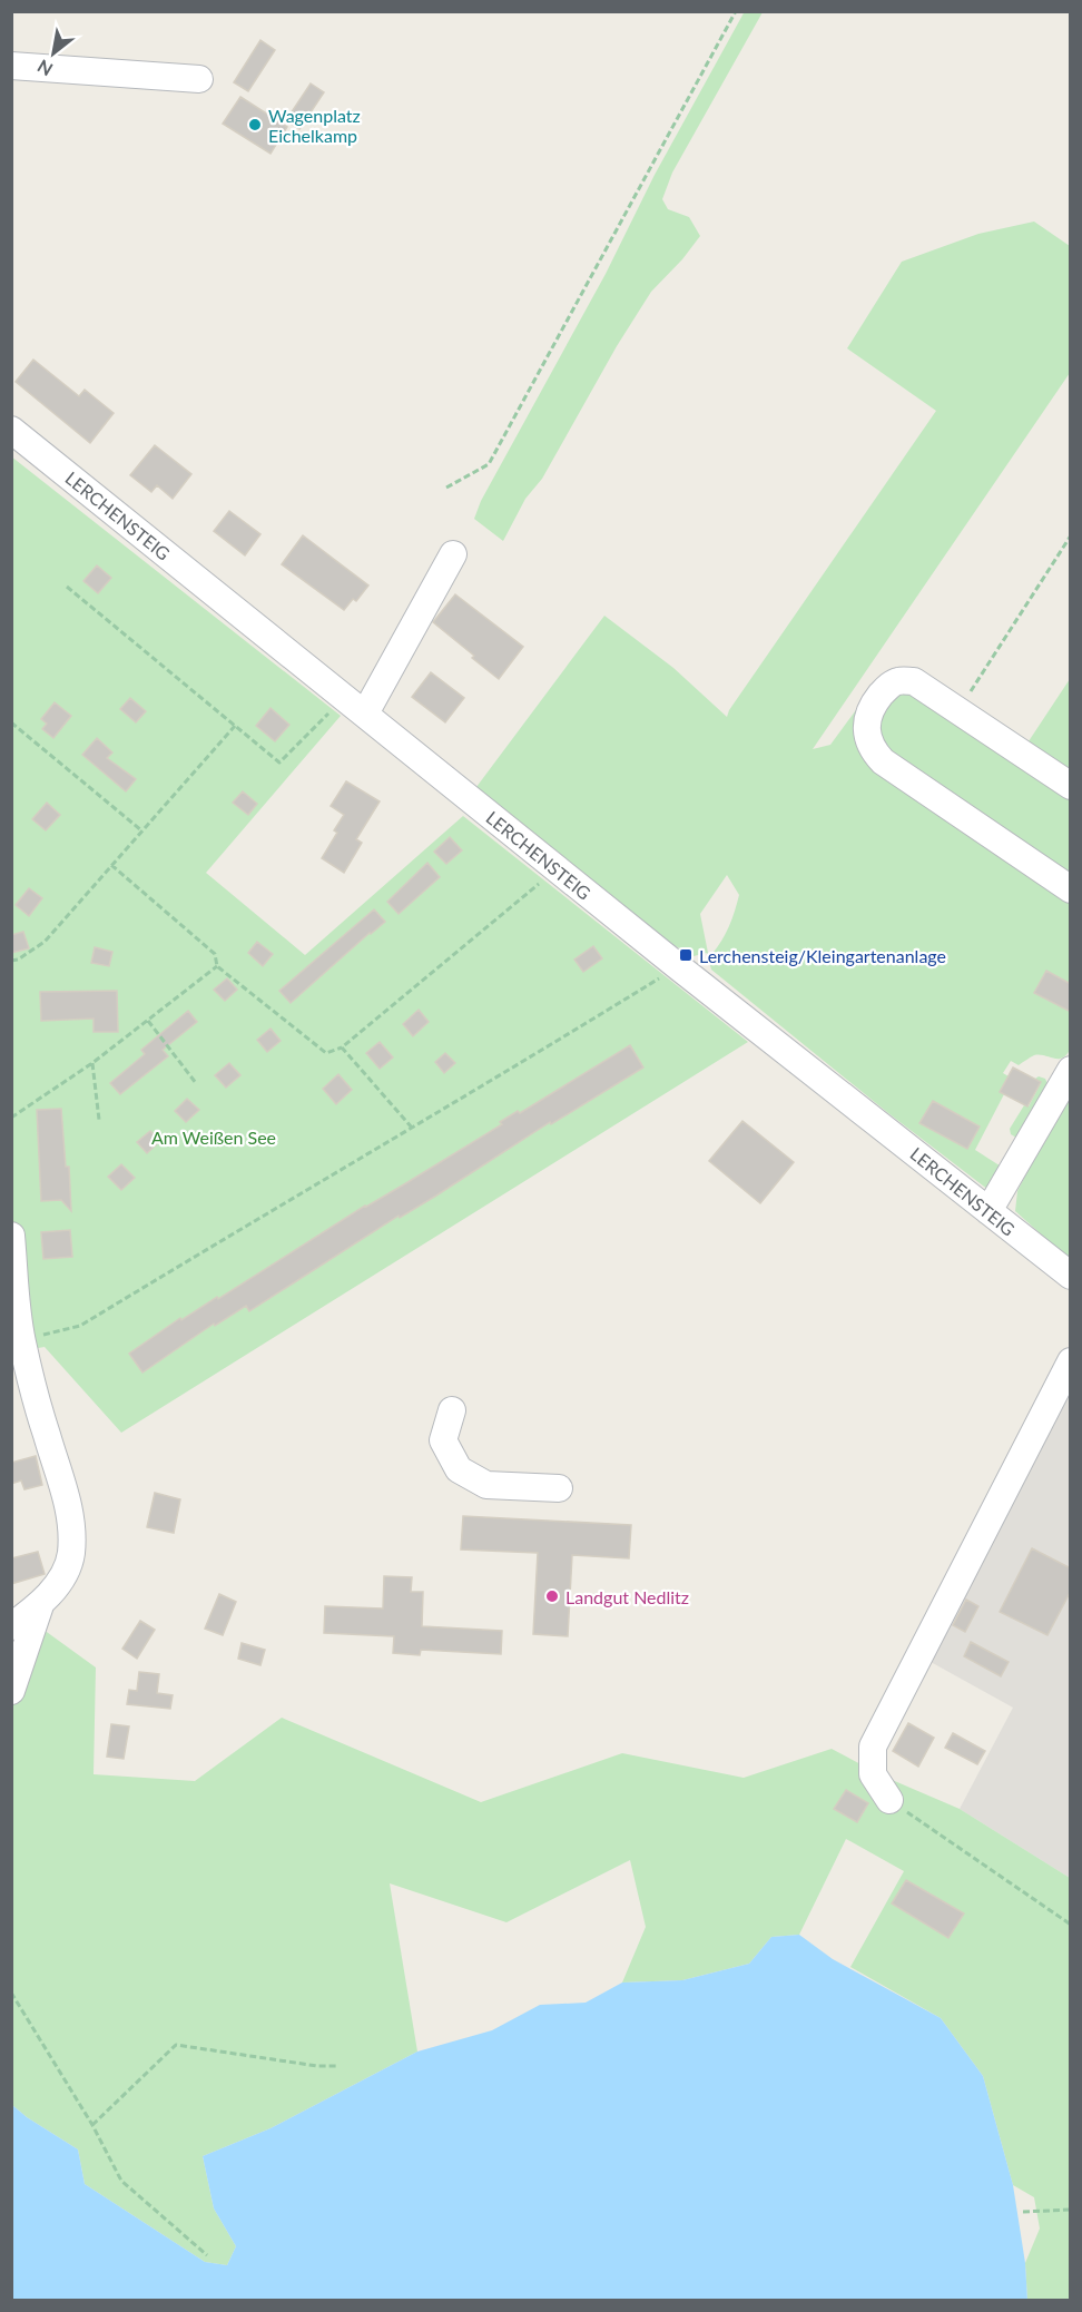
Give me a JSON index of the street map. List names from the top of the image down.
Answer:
{
  "streets": {
    "street": ["LERCHENSTEIG"]
  },
  "parks": ["Am Weißen See"],
  "places": {
    "other": ["Wagenplatz Eichelkamp", "Landgut Nedlitz"],
    "transit": ["Lerchensteig/Kleingartenanlage"]
  },
  "north": "bottom left"
}
